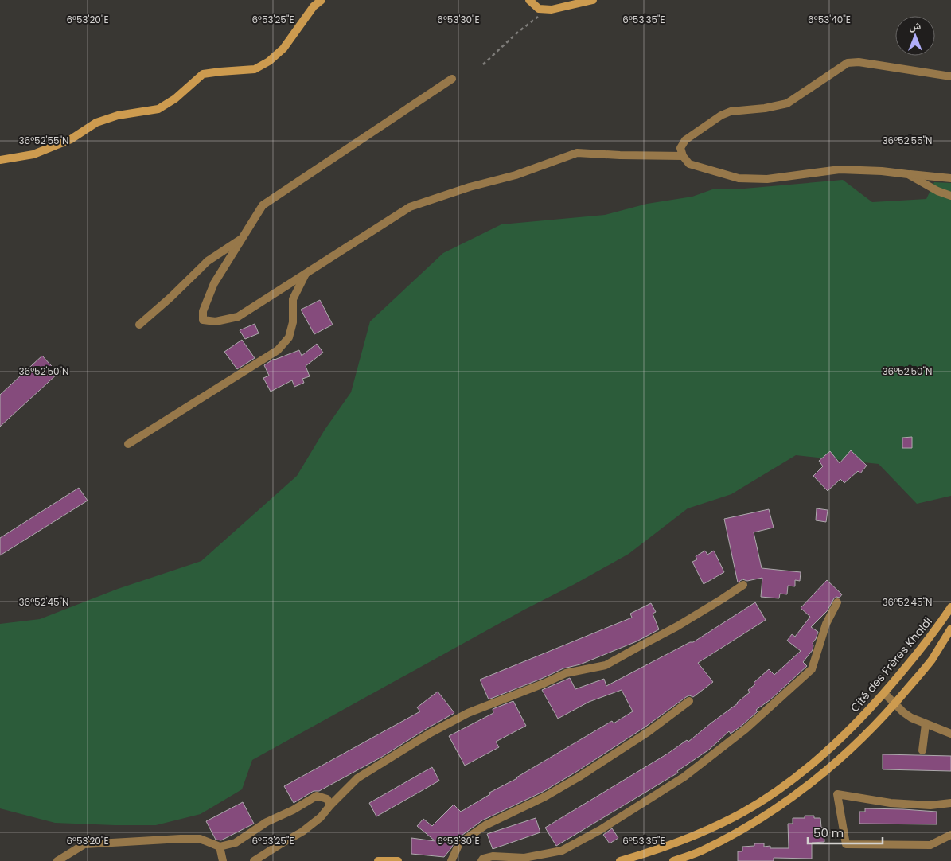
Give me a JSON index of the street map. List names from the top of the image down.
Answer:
{
  "streets": {
    "main road": ["Cité des Frères Khaldi"]
  },
  "scale_bar": "50 m",
  "north": "top",
  "coordinates": [
    "6°53'20\"E",
    "6°53'25\"E",
    "6°53'30\"E",
    "6°53'35\"E",
    "6°53'40\"E",
    "36°52'55\"N",
    "36°52'50\"N",
    "36°52'45\"N"
  ]
}
